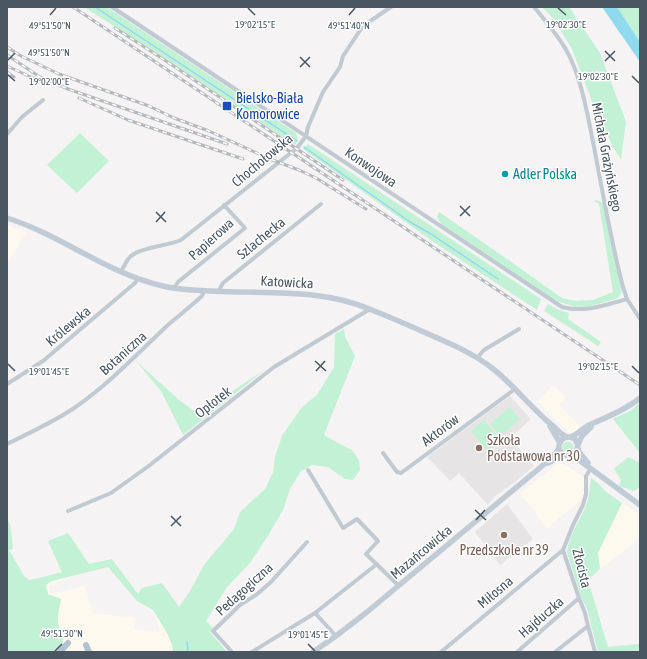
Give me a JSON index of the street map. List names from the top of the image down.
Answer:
{
  "streets": {
    "street": [
      "Michała Grażyńskiego",
      "Chochołowska",
      "Konwojowa",
      "Szlachecka",
      "Papierowa",
      "Katowicka",
      "Królewska",
      "Botaniczna",
      "Opłotek",
      "Aktorów",
      "Mazańcowicka",
      "Złocista",
      "Pedagogiczna",
      "Miłosna",
      "Hajduczka"
    ]
  },
  "crossings": [
    ["Michała Grażyńskiego", "Konwojowa"],
    ["Chochołowska", "Konwojowa"],
    ["Chochołowska", "Papierowa"],
    ["Chochołowska", "Katowicka"],
    ["Szlachecka", "Katowicka"],
    ["Papierowa", "Katowicka"],
    ["Katowicka", "Królewska"],
    ["Katowicka", "Botaniczna"],
    ["Katowicka", "Opłotek"],
    ["Katowicka", "Aktorów"],
    ["Katowicka", "Mazańcowicka"],
    ["Złocista", "Miłosna"],
    ["Złocista", "Hajduczka"]
  ],
  "places": {
    "transit": ["Bielsko-Biała Komorowice"],
    "other": ["Adler Polska", "Szkoła Podstawowa nr 30", "Przedszkole nr 39"]
  },
  "coordinates": [
    "19°02'15\"E",
    "19°02'30\"E",
    "49°51'50\"N",
    "49°51'40\"N",
    "19°02'00\"E",
    "19°01'45\"E",
    "49°51'30\"N"
  ]
}
